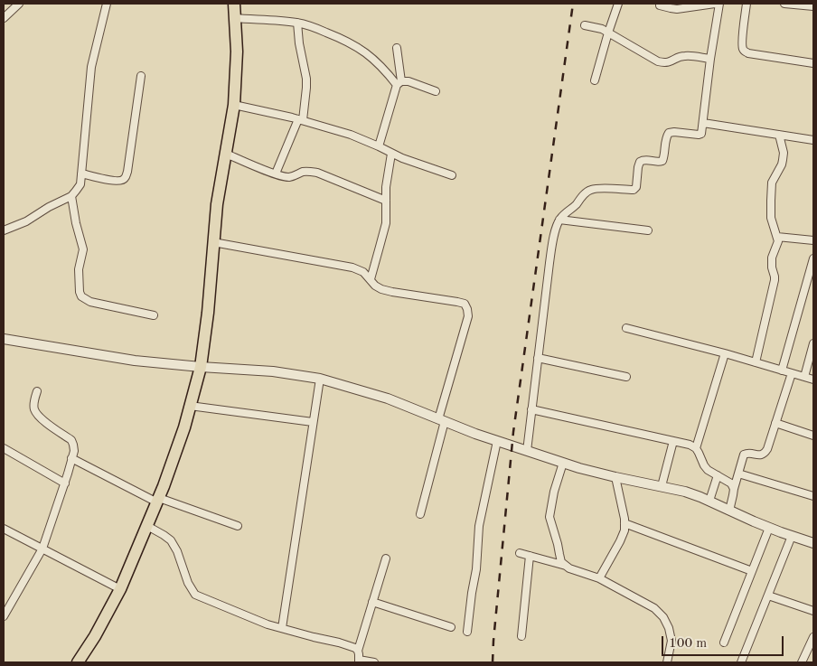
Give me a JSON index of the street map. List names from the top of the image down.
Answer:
{
  "scale_bar": "100 m"
}
